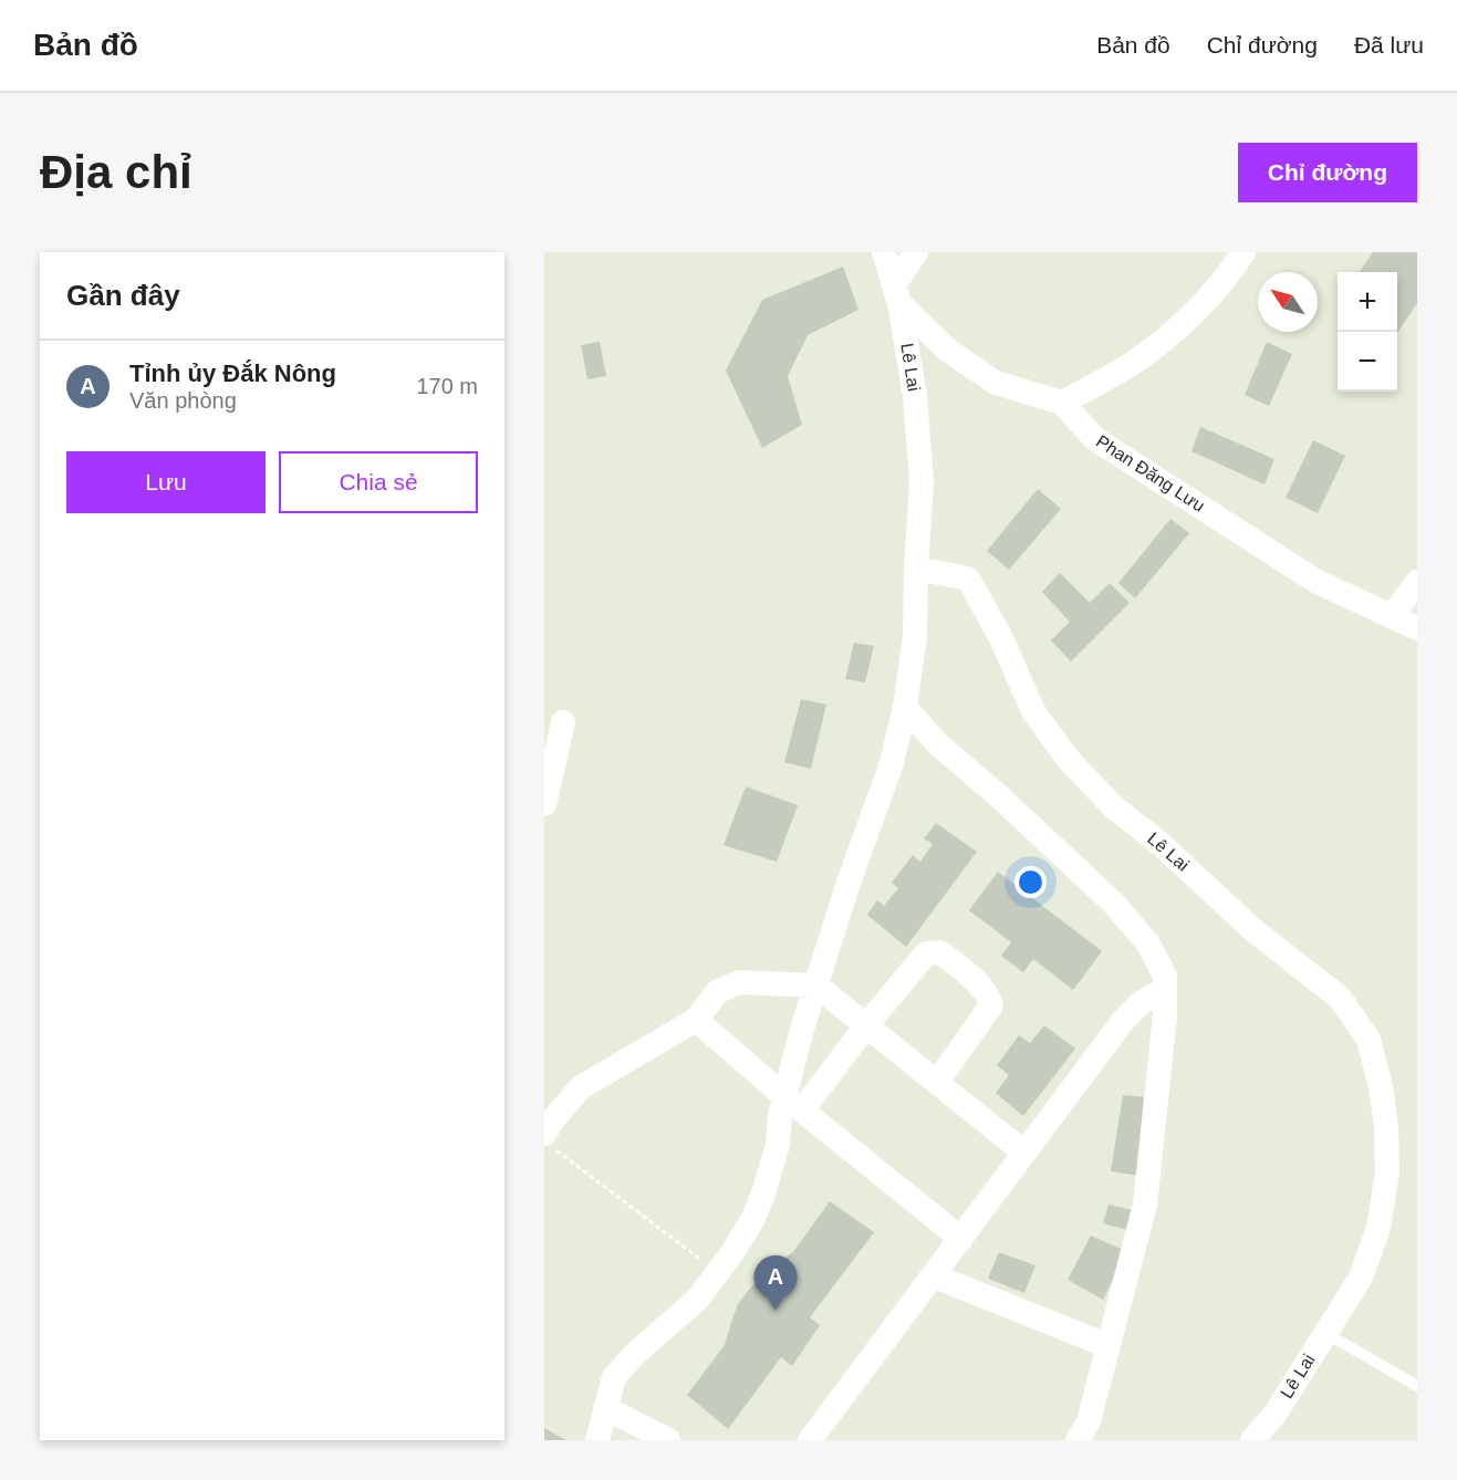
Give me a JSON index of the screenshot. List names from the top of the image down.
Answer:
{
  "streets": {
    "street": ["Lê Lai", "Phan Đăng Lưu"]
  },
  "north": "top left",
  "page": {
    "header": "Bản đồ",
    "nav": ["Bản đồ", "Chỉ đường", "Đã lưu"],
    "buttons": [
      "Chỉ đường",
      ["Lưu", "Chia sẻ"]
    ],
    "title": "Địa chỉ",
    "heading": "Gần đây",
    "map_buttons": ["+", "−"],
    "list": [
      {
        "mark": "A",
        "name": "Tỉnh ủy Đắk Nông",
        "note": "Văn phòng",
        "value": "170 m"
      }
    ],
    "pins": "A"
  }
}
